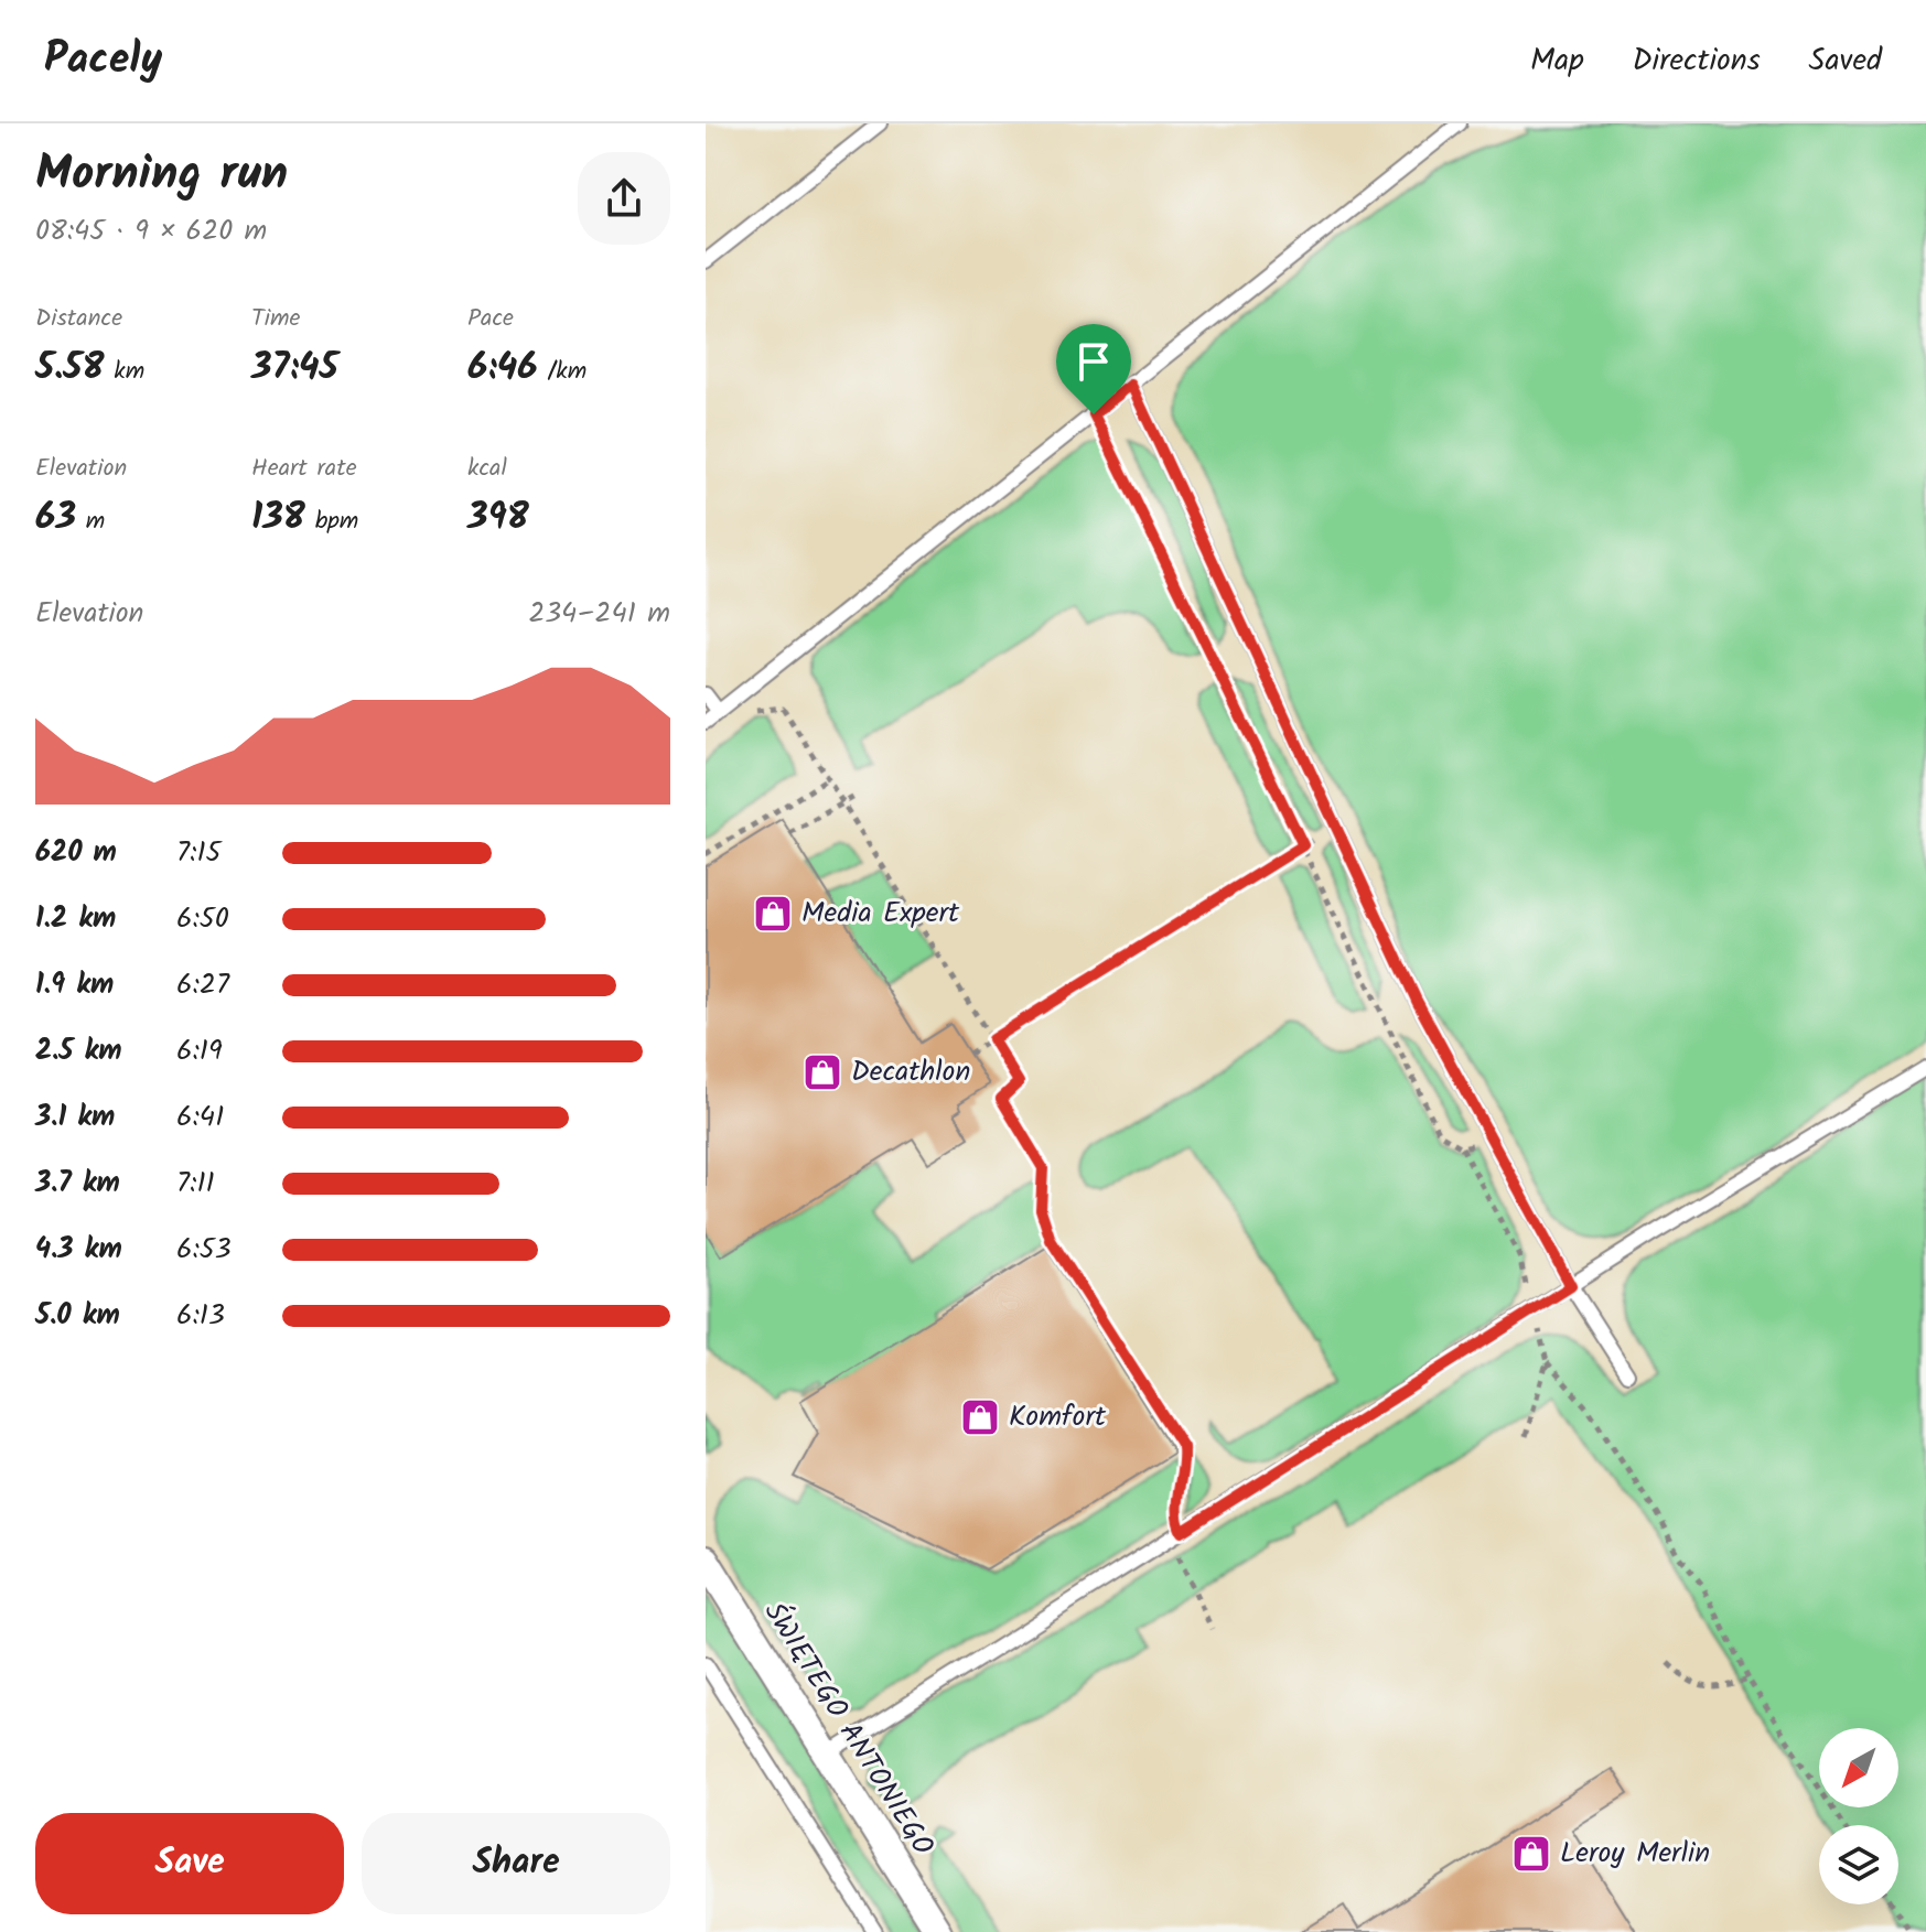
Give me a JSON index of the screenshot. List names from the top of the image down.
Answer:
{
  "streets": {
    "street": ["ŚWIĘTEGO ANTONIEGO"]
  },
  "places": {
    "shop": [
      "Media Expert",
      "Decathlon",
      "Komfort",
      "Leroy Merlin"
    ]
  },
  "north": "bottom left",
  "page": {
    "header": "Pacely",
    "nav": ["Map", "Directions", "Saved"],
    "heading": ["Morning run", "08:45 · 9 × 620 m"],
    "stats": [
      ["Distance", "5.58 km"],
      ["Time", "37:45"],
      ["Pace", "6:46 /km"],
      ["Elevation", "63 m"],
      ["Heart rate", "138 bpm"],
      ["kcal", "398"]
    ],
    "chart": ["Elevation", "234–241 m"],
    "list": [
      {
        "name": "620 m",
        "note": "7:15"
      },
      {
        "name": "1.2 km",
        "note": "6:50"
      },
      {
        "name": "1.9 km",
        "note": "6:27"
      },
      {
        "name": "2.5 km",
        "note": "6:19"
      },
      {
        "name": "3.1 km",
        "note": "6:41"
      },
      {
        "name": "3.7 km",
        "note": "7:11"
      },
      {
        "name": "4.3 km",
        "note": "6:53"
      },
      {
        "name": "5.0 km",
        "note": "6:13"
      }
    ],
    "buttons": ["Save", "Share"]
  }
}
